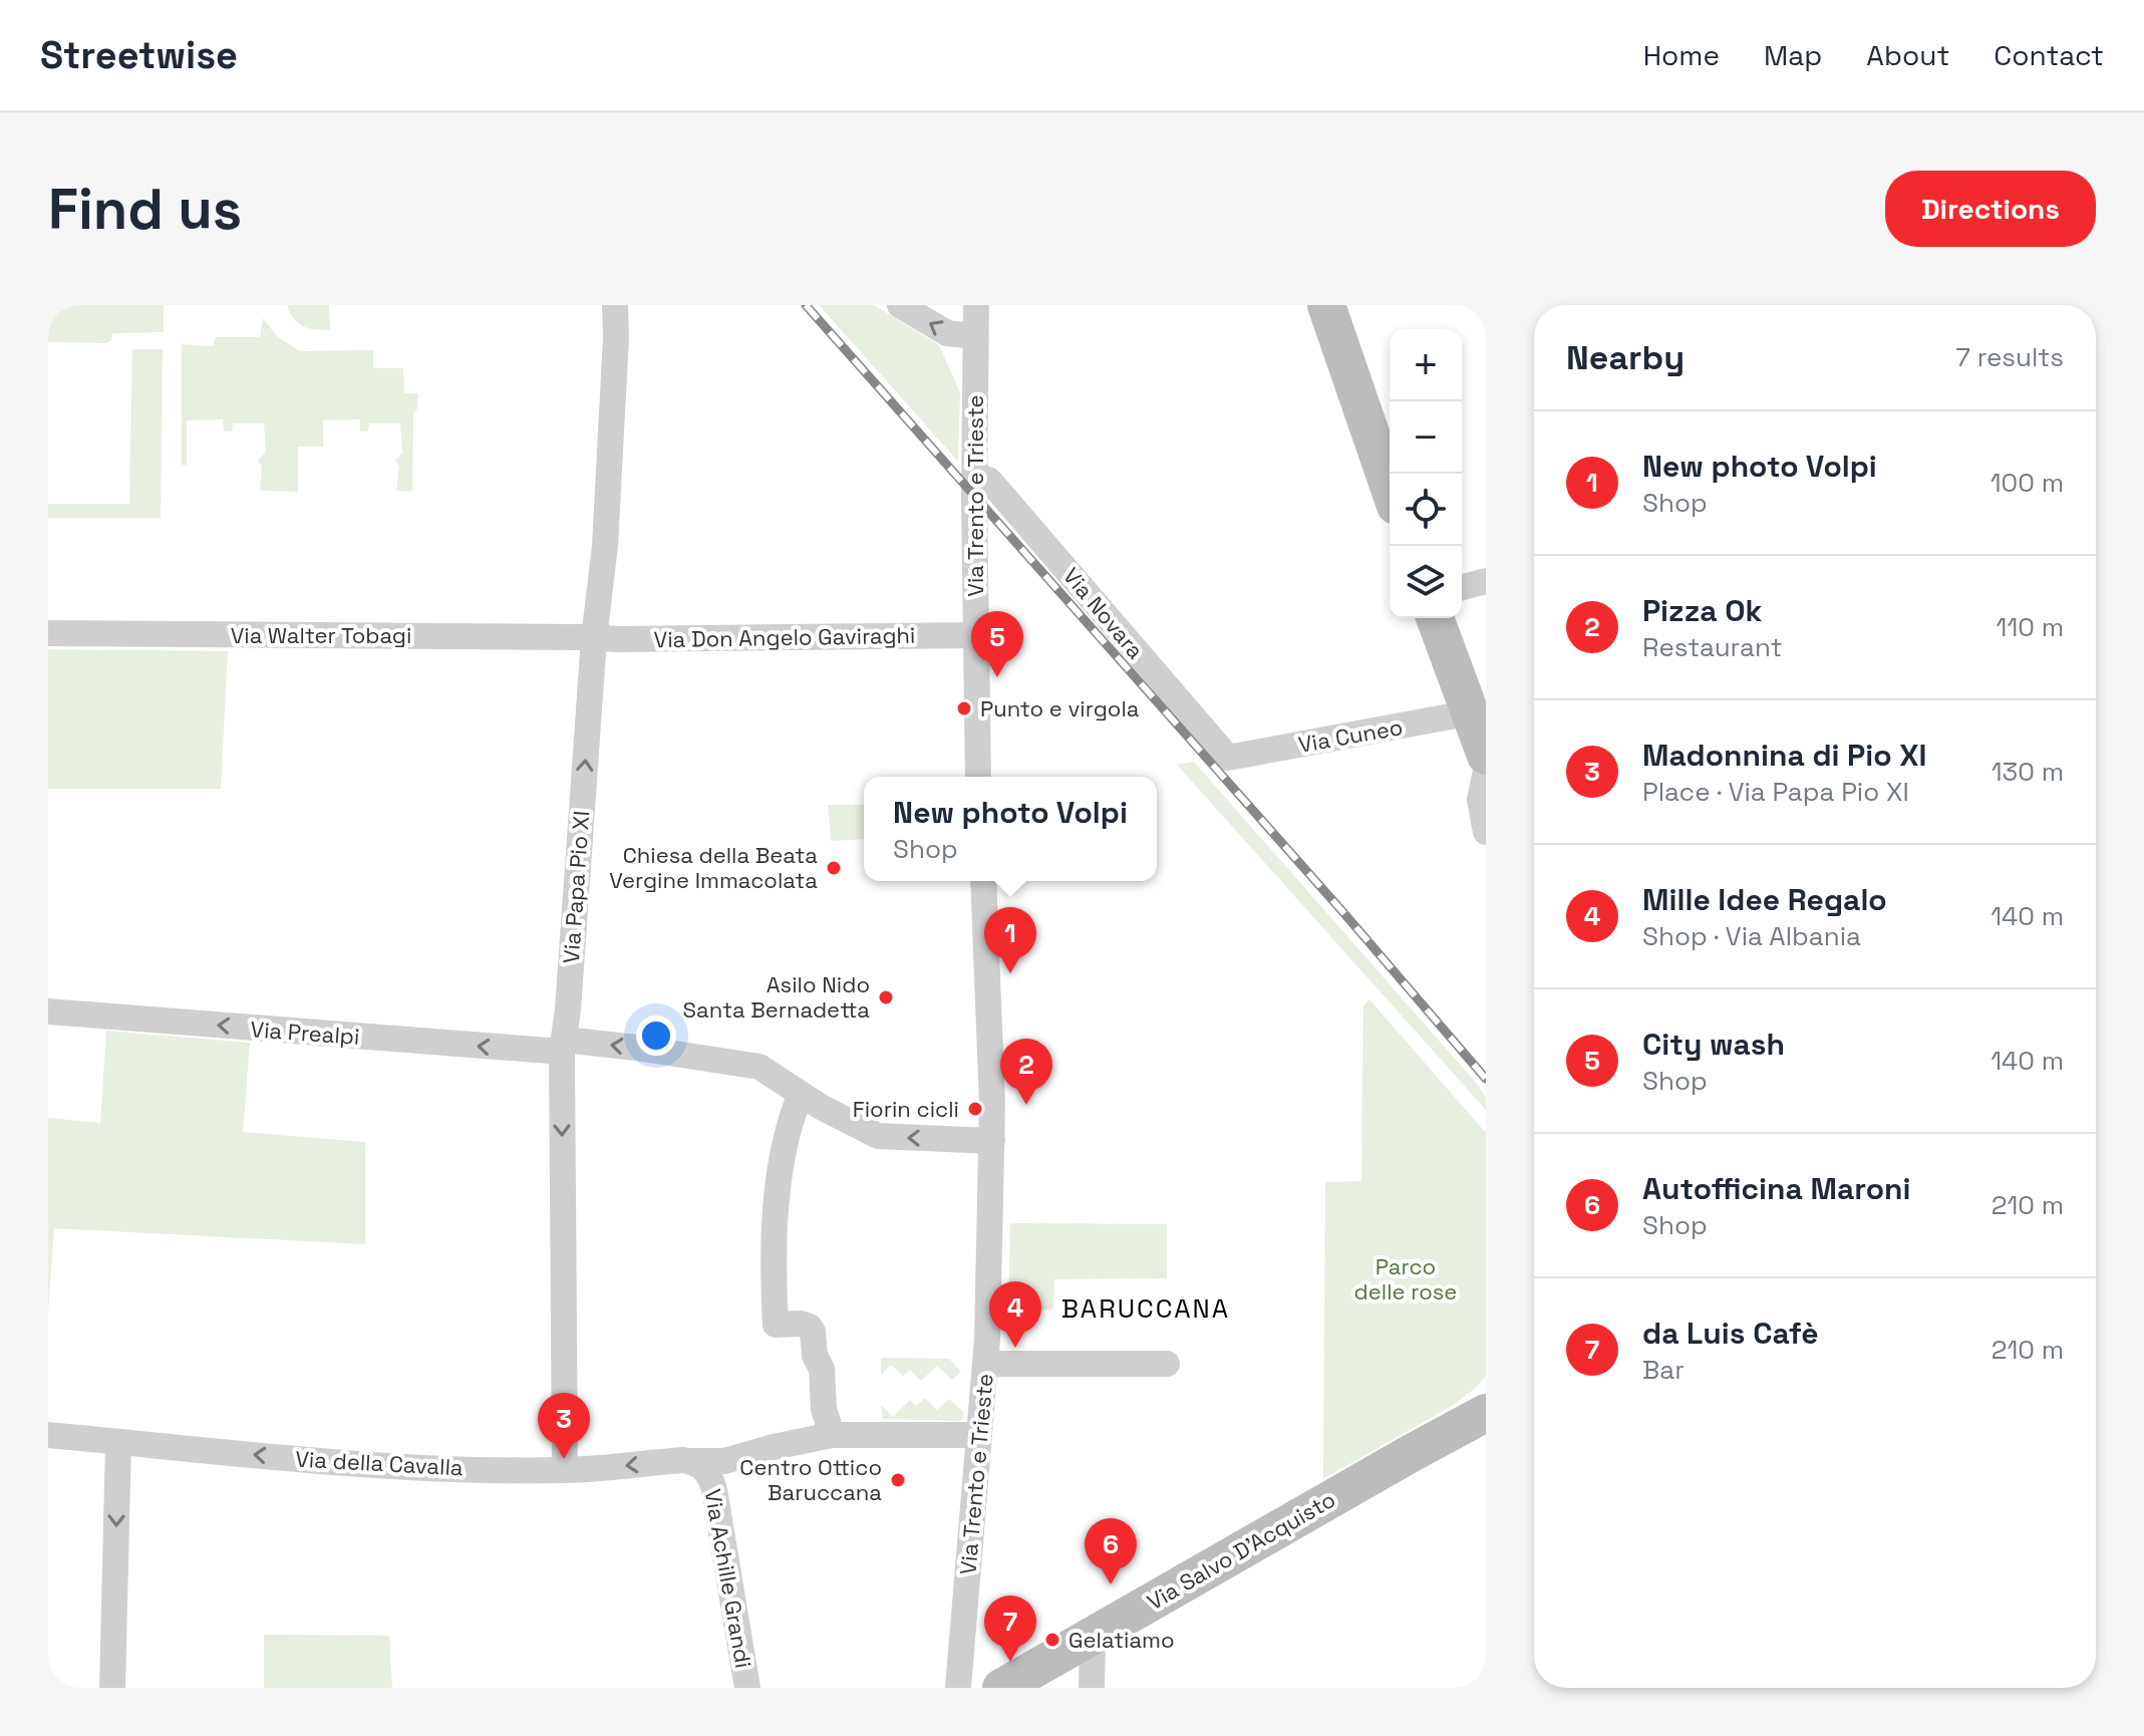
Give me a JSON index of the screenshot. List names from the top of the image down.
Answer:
{
  "streets": {
    "street": [
      "Via Trento e Trieste",
      "Via Novara",
      "Via Walter Tobagi",
      "Via Don Angelo Gaviraghi",
      "Via Cuneo",
      "Via Papa Pio XI",
      "Via Prealpi",
      "Via della Cavalla",
      "Via Salvo D'Acquisto",
      "Via Achille Grandi"
    ]
  },
  "crossings": [
    ["Via Trento e Trieste", "Via Novara"],
    ["Via Trento e Trieste", "Via Don Angelo Gaviraghi"],
    ["Via Trento e Trieste", "Via Prealpi"],
    ["Via Trento e Trieste", "Via della Cavalla"],
    ["Via Novara", "Via Cuneo"],
    ["Via Walter Tobagi", "Via Don Angelo Gaviraghi"],
    ["Via Walter Tobagi", "Via Papa Pio XI"],
    ["Via Don Angelo Gaviraghi", "Via Papa Pio XI"],
    ["Via Papa Pio XI", "Via Prealpi"],
    ["Via Papa Pio XI", "Via della Cavalla"],
    ["Via della Cavalla", "Via Achille Grandi"]
  ],
  "one_way": ["Via Prealpi", "Via della Cavalla"],
  "districts": ["BARUCCANA"],
  "parks": ["Parco delle rose"],
  "places": [
    "Punto e virgola",
    "Chiesa della Beata Vergine Immacolata",
    "Asilo Nido Santa Bernadetta",
    "Fiorin cicli",
    "Centro Ottico Baruccana",
    "Gelatiamo"
  ],
  "page": {
    "header": "Streetwise",
    "nav": [
      "Home",
      "Map",
      "About",
      "Contact"
    ],
    "buttons": "Directions",
    "title": "Find us",
    "heading": ["Nearby", "7 results"],
    "map_buttons": ["+", "−"],
    "list": [
      {
        "mark": "1",
        "name": "New photo Volpi",
        "note": "Shop",
        "value": "100 m"
      },
      {
        "mark": "2",
        "name": "Pizza Ok",
        "note": "Restaurant",
        "value": "110 m"
      },
      {
        "mark": "3",
        "name": "Madonnina di Pio XI",
        "note": "Place · Via Papa Pio XI",
        "value": "130 m"
      },
      {
        "mark": "4",
        "name": "Mille Idee Regalo",
        "note": "Shop · Via Albania",
        "value": "140 m"
      },
      {
        "mark": "5",
        "name": "City wash",
        "note": "Shop",
        "value": "140 m"
      },
      {
        "mark": "6",
        "name": "Autofficina Maroni",
        "note": "Shop",
        "value": "210 m"
      },
      {
        "mark": "7",
        "name": "da Luis Cafè",
        "note": "Bar",
        "value": "210 m"
      }
    ],
    "pins": [
      "5",
      "1",
      "2",
      "4",
      "3",
      "6",
      "7"
    ],
    "popup": ["New photo Volpi", "Shop"]
  }
}
